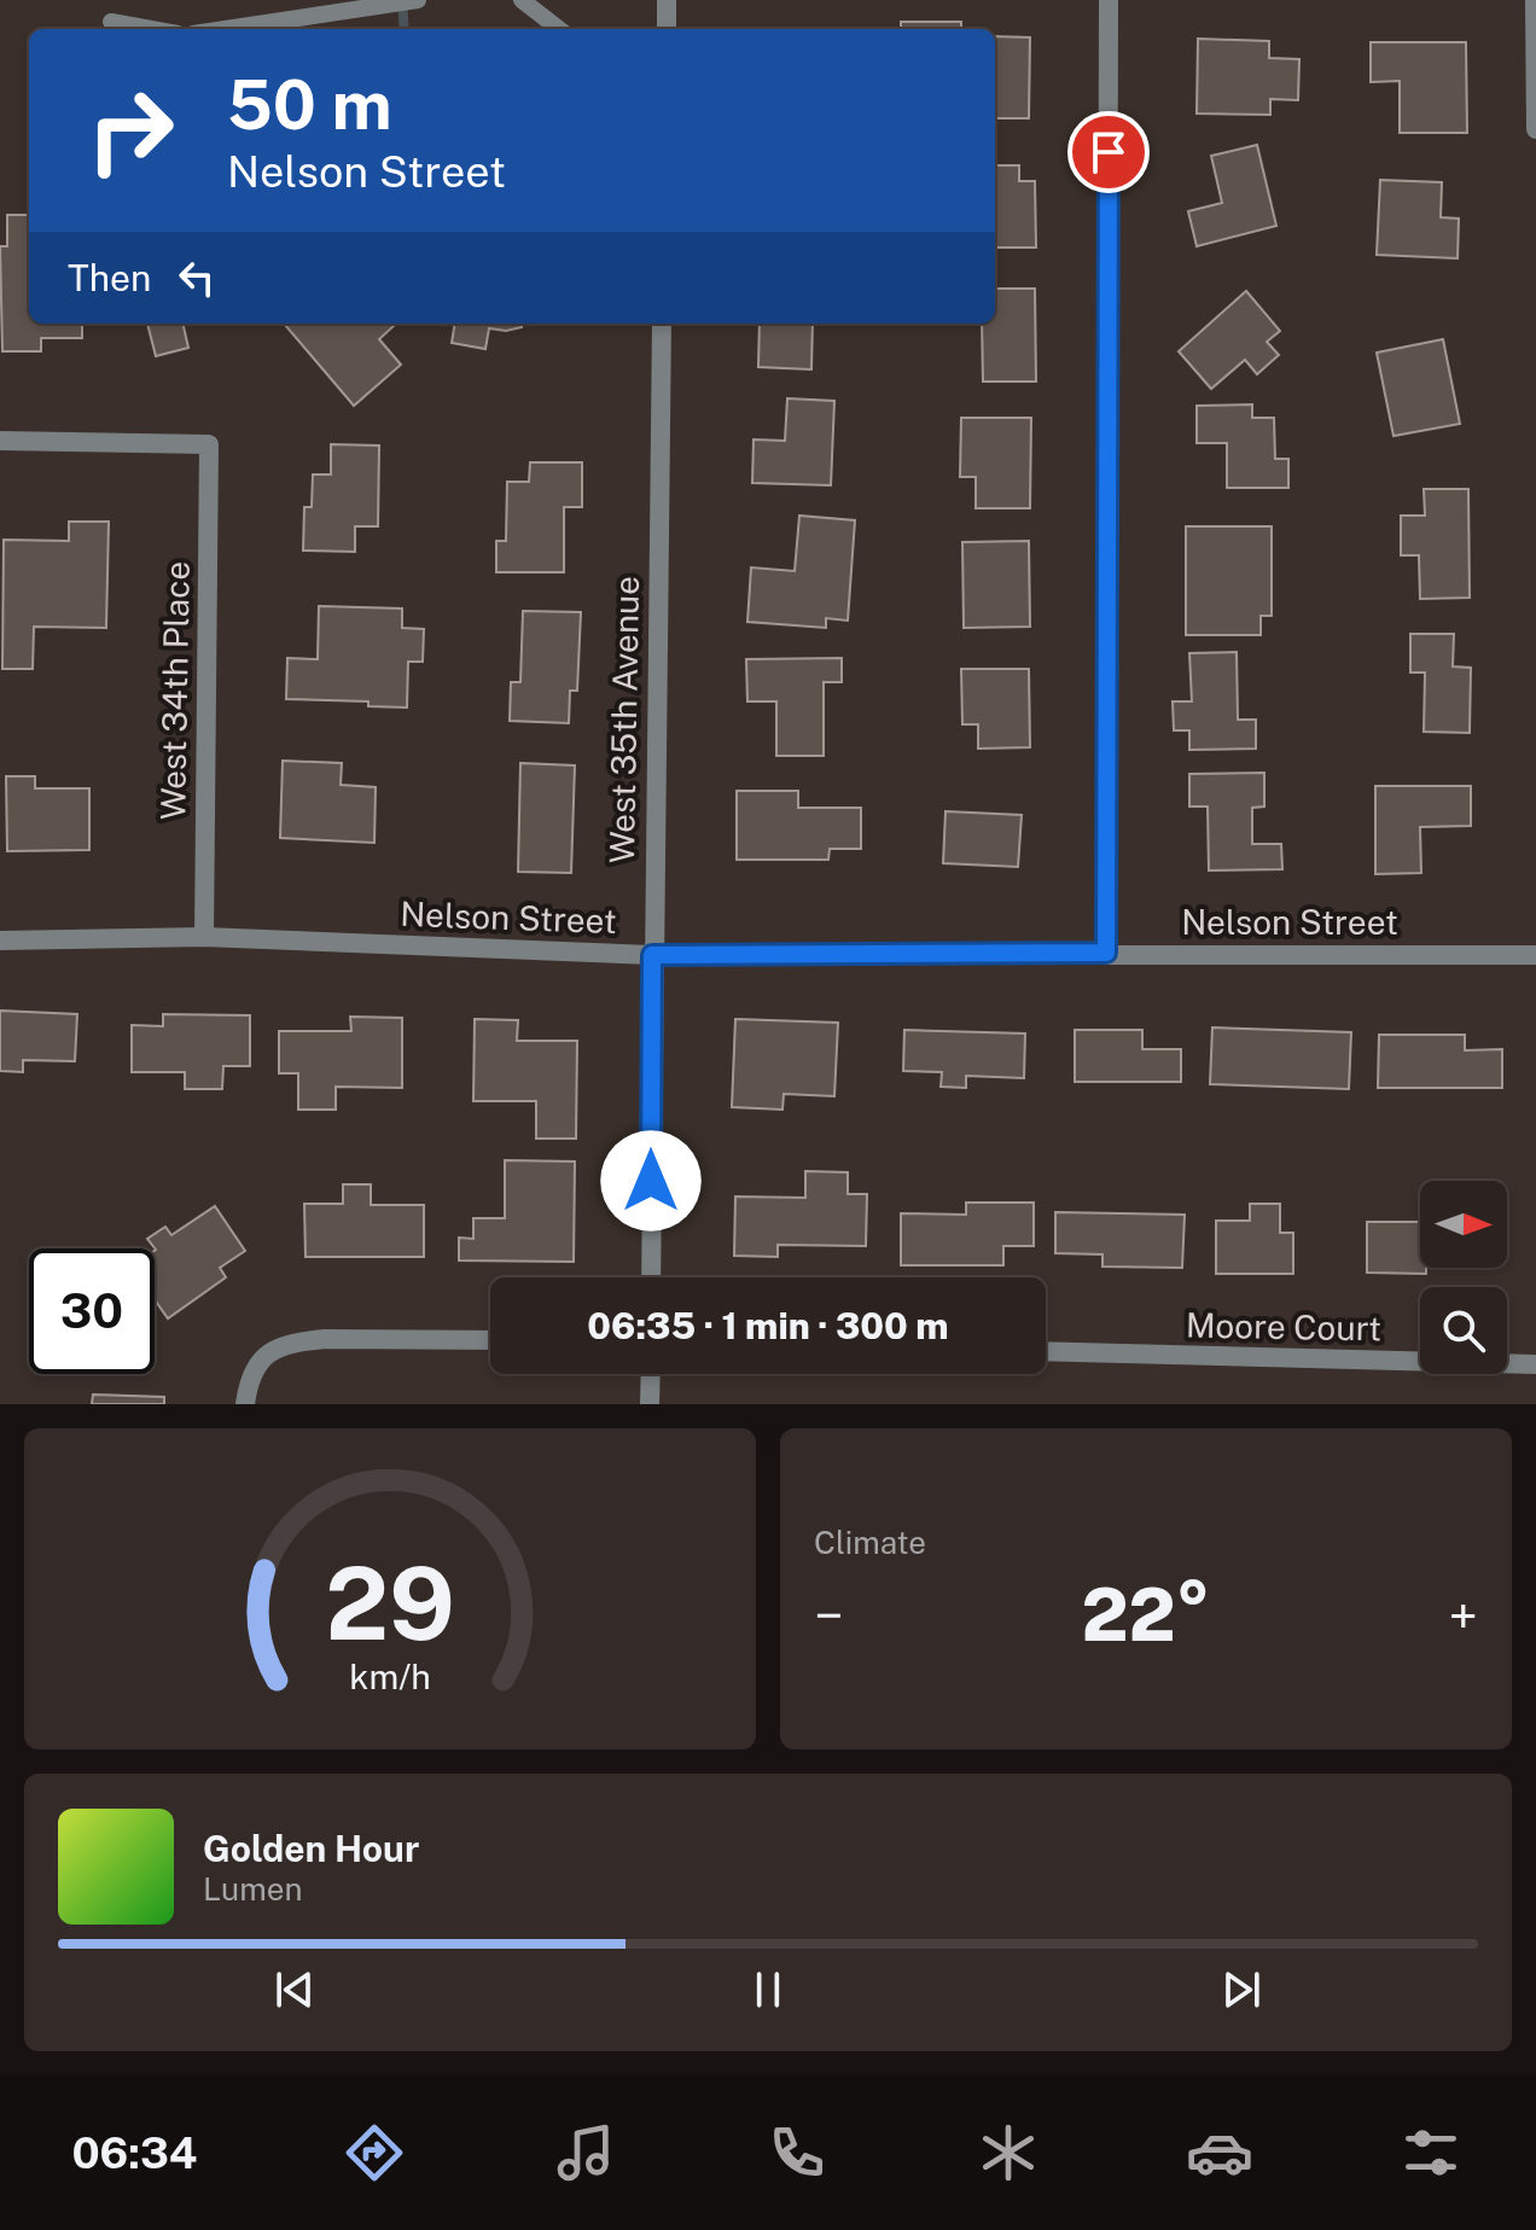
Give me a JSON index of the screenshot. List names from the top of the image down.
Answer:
{
  "streets": {
    "street": [
      "West 34th Place",
      "West 35th Avenue",
      "Nelson Street",
      "Moore Court"
    ]
  },
  "crossings": [
    ["West 34th Place", "Nelson Street"],
    ["West 35th Avenue", "Nelson Street"]
  ],
  "north": "right",
  "page": {
    "turn": ["50 m", "Nelson Street"],
    "then": "Then",
    "limit": "30",
    "trip": "06:35 · 1 min · 300 m",
    "tile": "Climate",
    "heat": ["−", "22°", "+"],
    "song": ["Golden Hour", "Lumen"],
    "tabs": "06:34",
    "gauge": ["29", "km/h"]
  }
}
